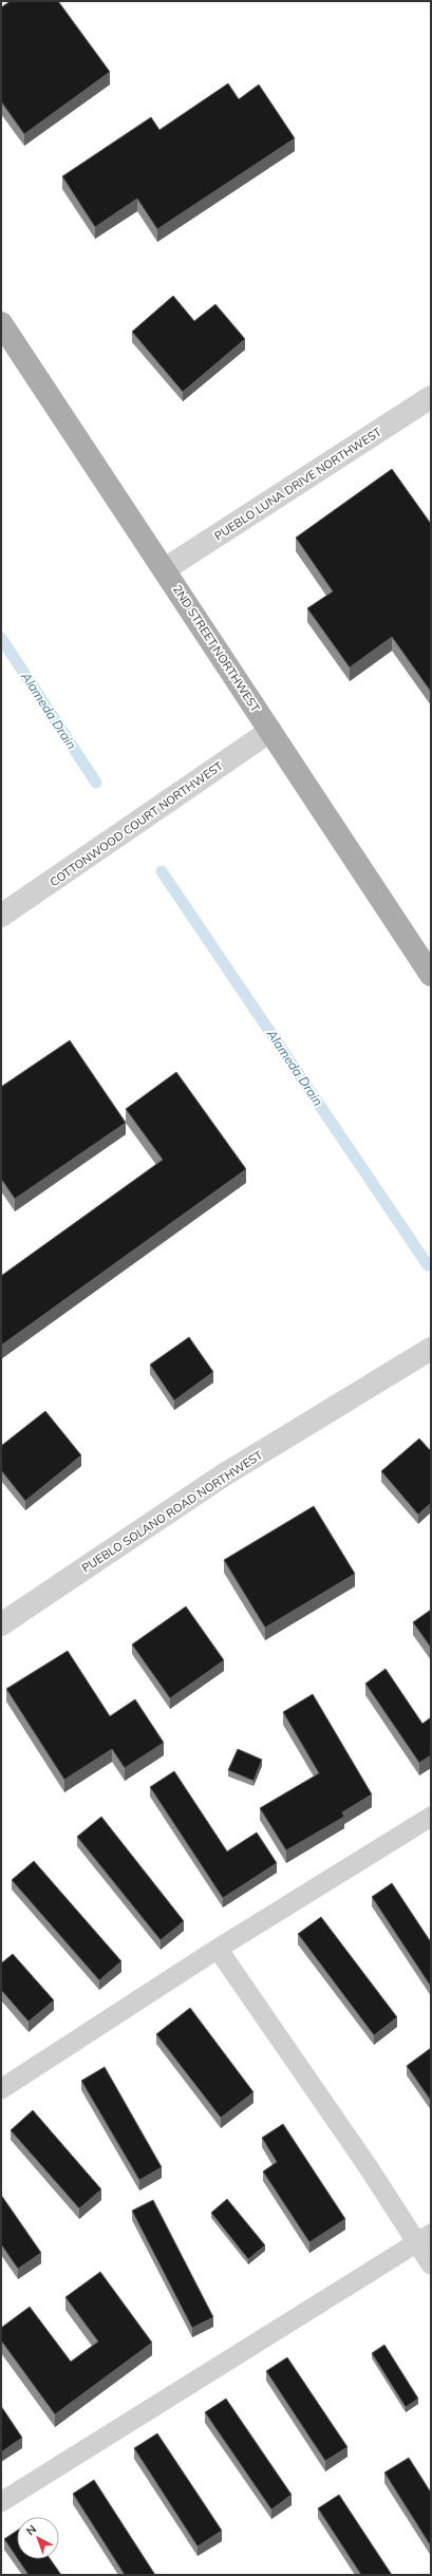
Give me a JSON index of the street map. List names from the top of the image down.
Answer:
{
  "streets": {
    "main road": ["2ND STREET NORTHWEST"],
    "street": ["PUEBLO LUNA DRIVE NORTHWEST", "COTTONWOOD COURT NORTHWEST", "PUEBLO SOLANO ROAD NORTHWEST"]
  },
  "crossings": [
    ["PUEBLO LUNA DRIVE NORTHWEST", "2ND STREET NORTHWEST"],
    ["2ND STREET NORTHWEST", "COTTONWOOD COURT NORTHWEST"]
  ],
  "water": ["Alameda Drain"],
  "north": "top left"
}
